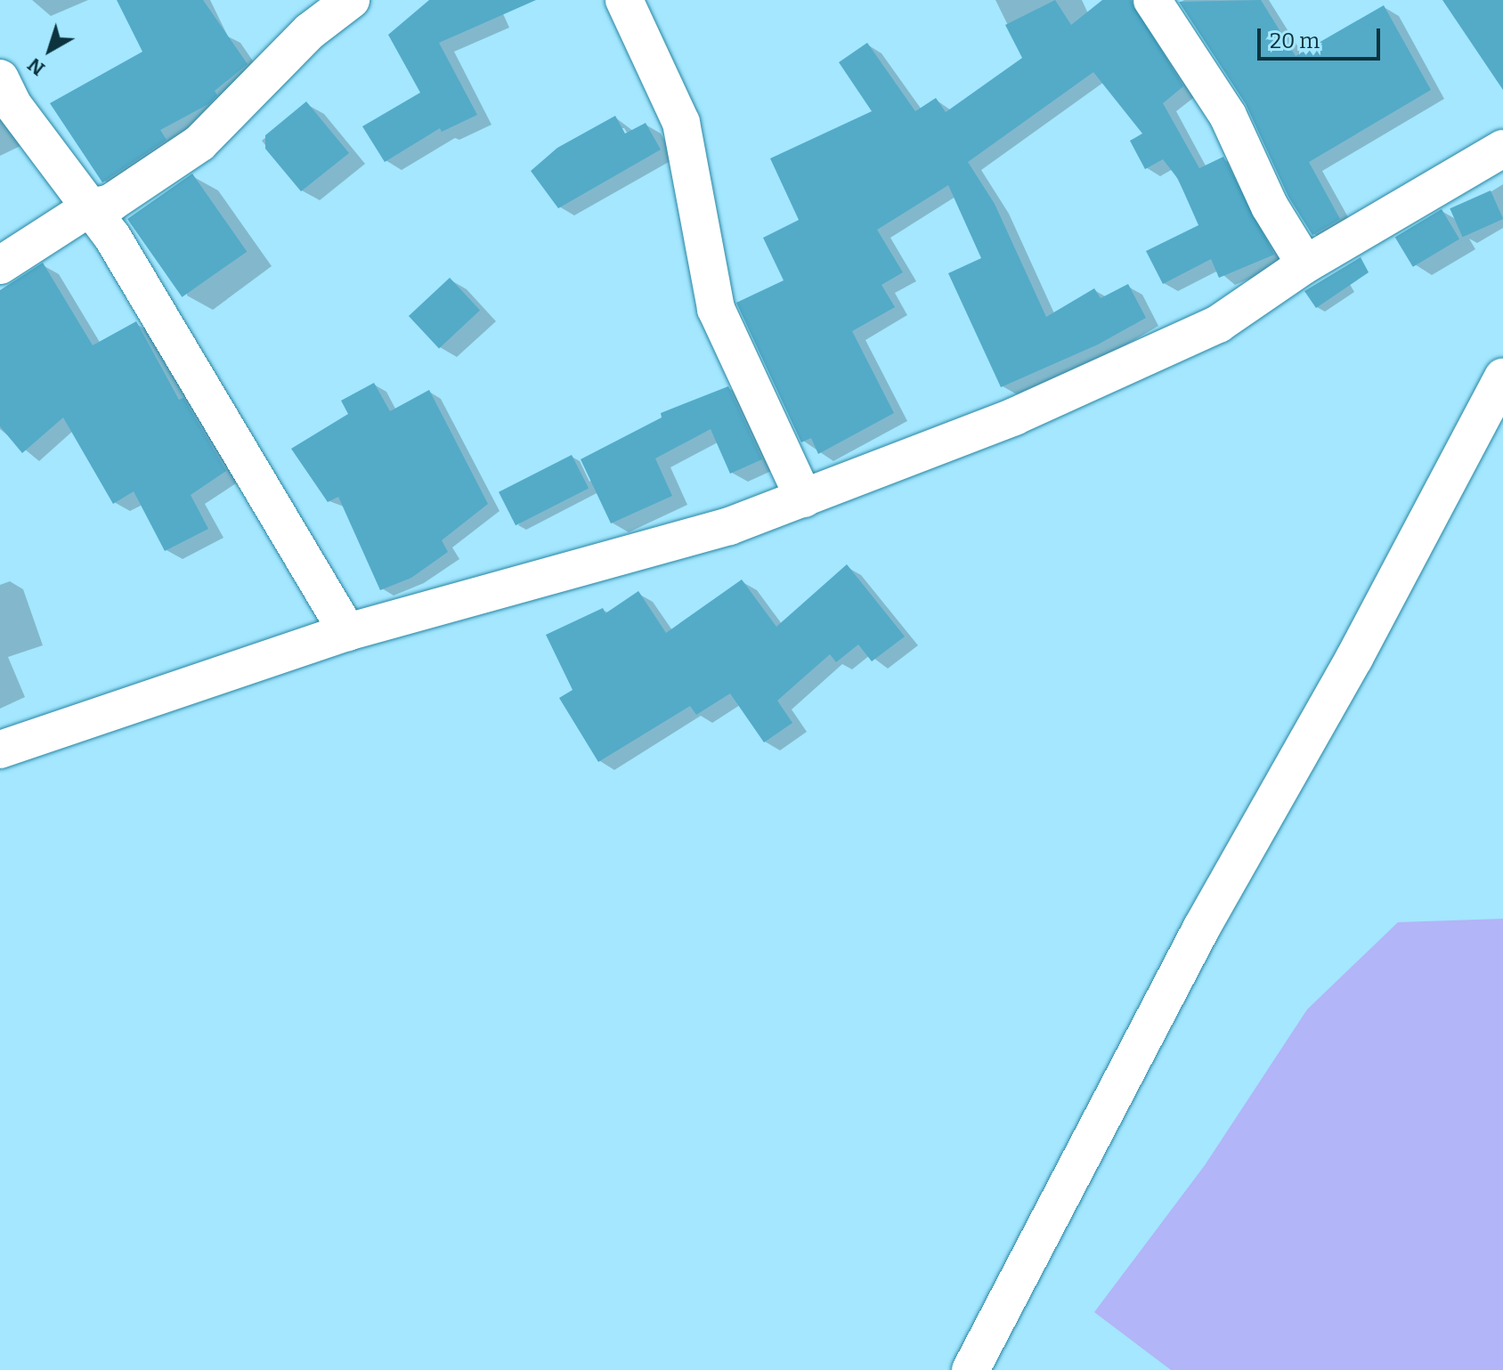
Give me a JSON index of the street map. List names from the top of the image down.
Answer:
{
  "scale_bar": "20 m",
  "north": "bottom left"
}
